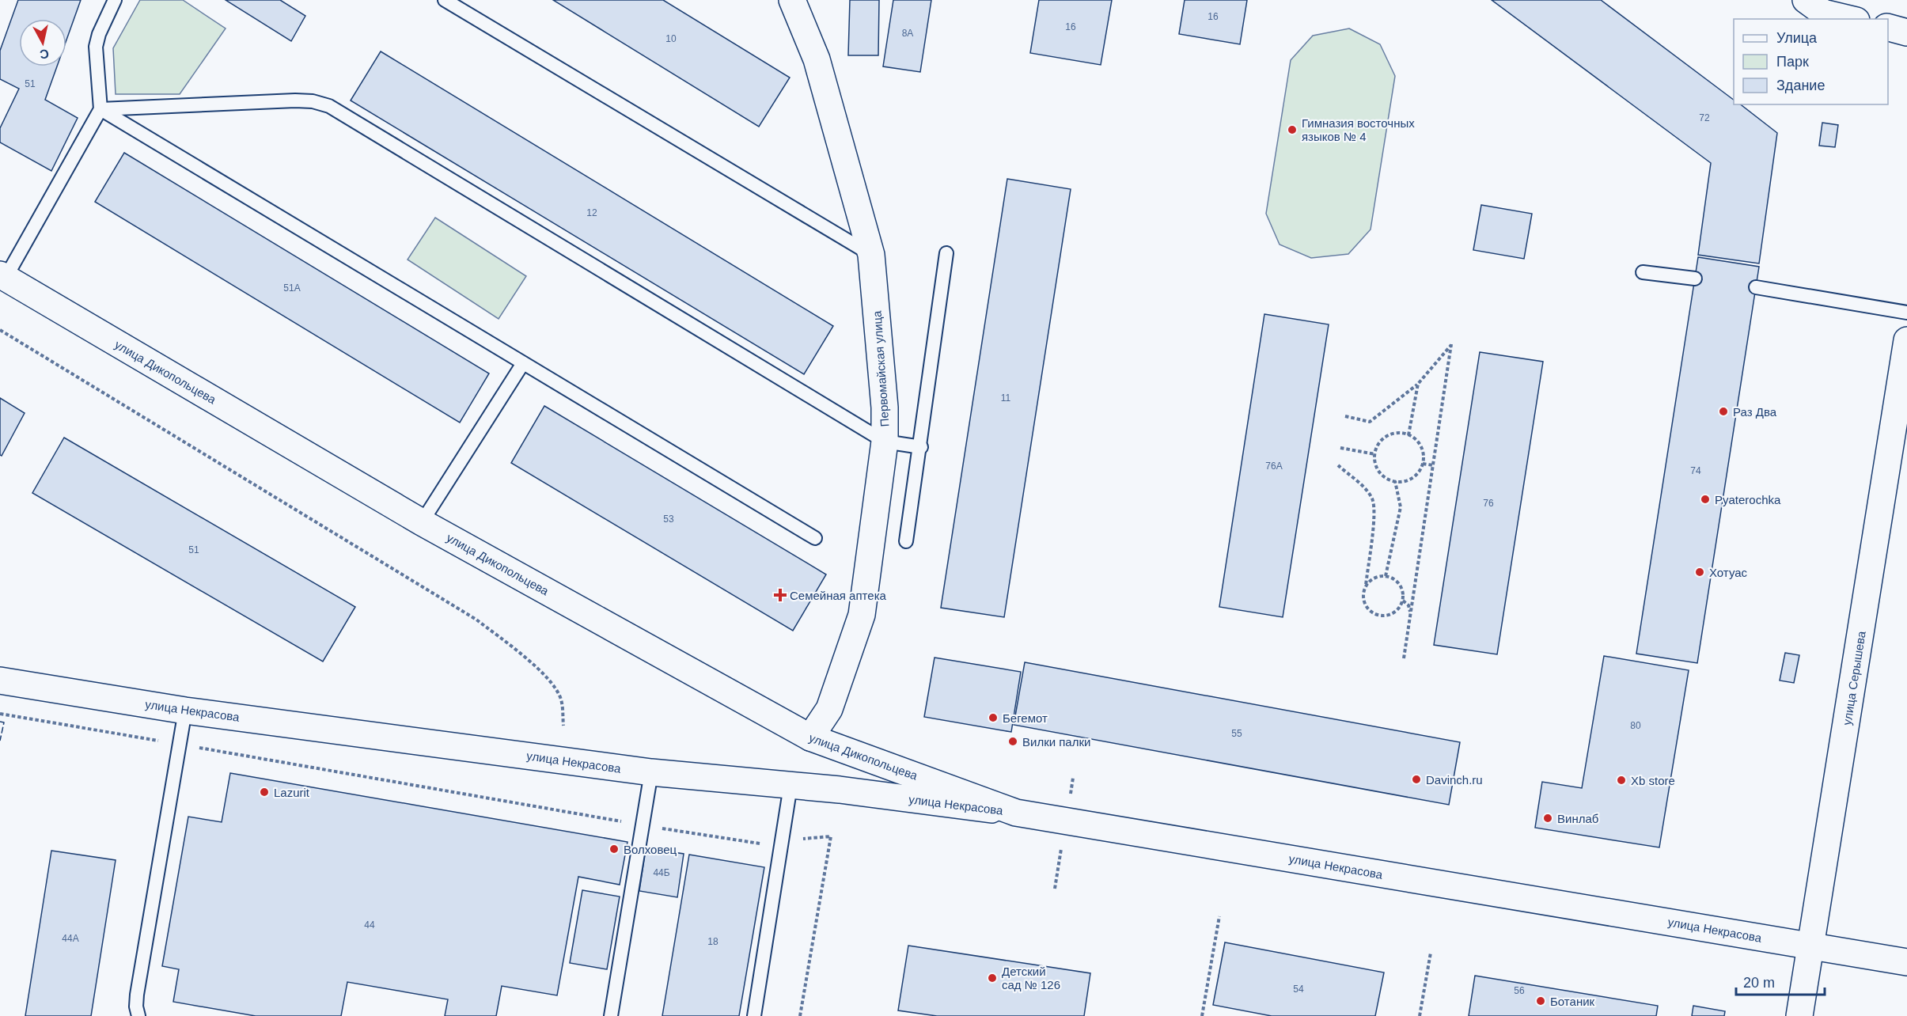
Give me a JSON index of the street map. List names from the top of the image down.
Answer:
{
  "streets": {
    "main road": [
      "Первомайская улица",
      "улица Дикопольцева",
      "улица Серышева",
      "улица Некрасова"
    ]
  },
  "crossings": [
    ["Первомайская улица", "улица Дикопольцева"],
    ["улица Дикопольцева", "улица Некрасова"],
    ["улица Серышева", "улица Некрасова"]
  ],
  "places": {
    "other": [
      "Гимназия восточных языков № 4",
      "Раз Два",
      "Pyaterochka",
      "Хотуас",
      "Бегемот",
      "Вилки палки",
      "Davinch.ru",
      "Xb store",
      "Lazurit",
      "Винлаб",
      "Волховец",
      "Детский сад № 126",
      "Ботаник"
    ],
    "health": ["Семейная аптека"]
  },
  "house_numbers": [
    "16",
    "16",
    "8А",
    "10",
    "51",
    "72",
    "12",
    "51А",
    "11",
    "76А",
    "74",
    "76",
    "53",
    "51",
    "80",
    "55",
    "44Б",
    "44",
    "44А",
    "18",
    "54",
    "56"
  ],
  "legend": ["Улица", "Парк", "Здание"],
  "scale_bar": "20 m",
  "north": "bottom"
}
